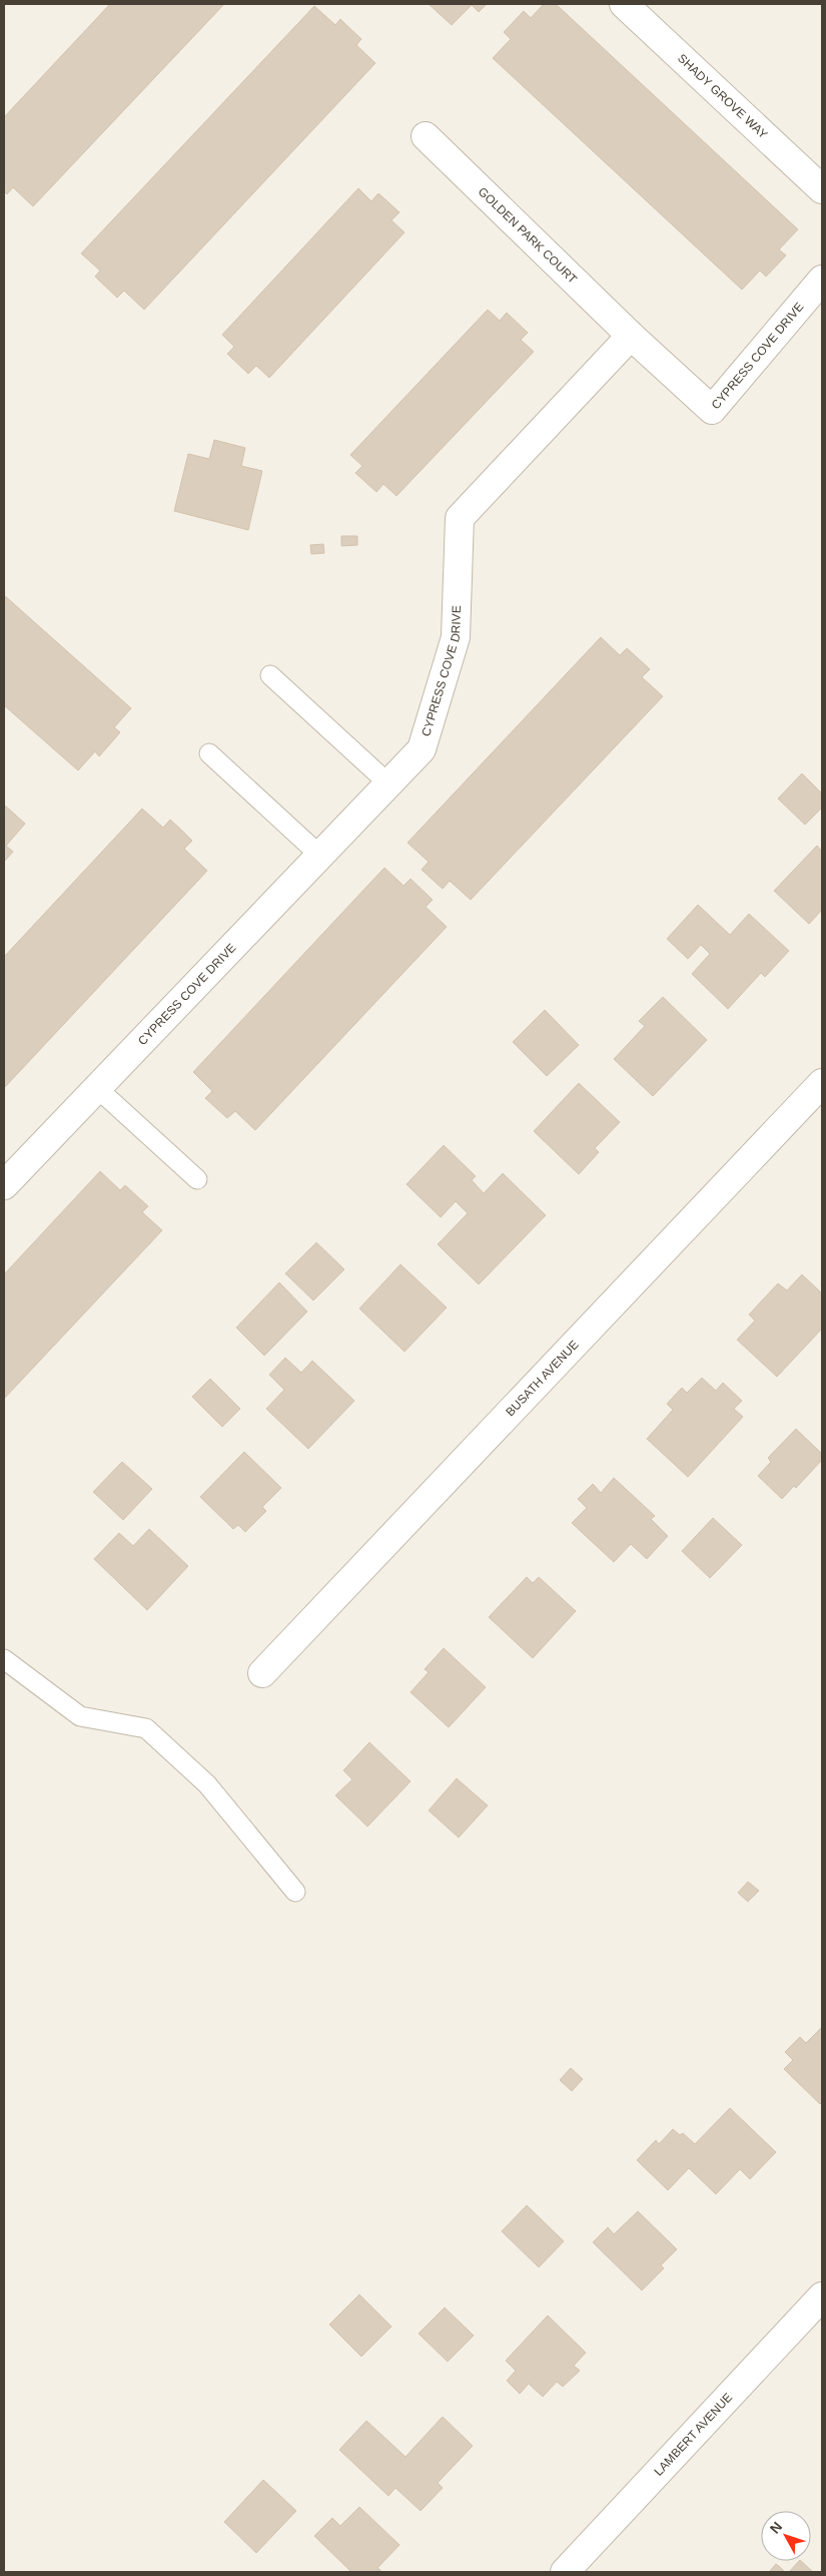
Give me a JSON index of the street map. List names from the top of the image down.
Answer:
{
  "streets": {
    "street": [
      "SHADY GROVE WAY",
      "GOLDEN PARK COURT",
      "CYPRESS COVE DRIVE",
      "BUSATH AVENUE",
      "LAMBERT AVENUE"
    ]
  },
  "crossings": [
    ["GOLDEN PARK COURT", "CYPRESS COVE DRIVE"]
  ],
  "north": "top left"
}
